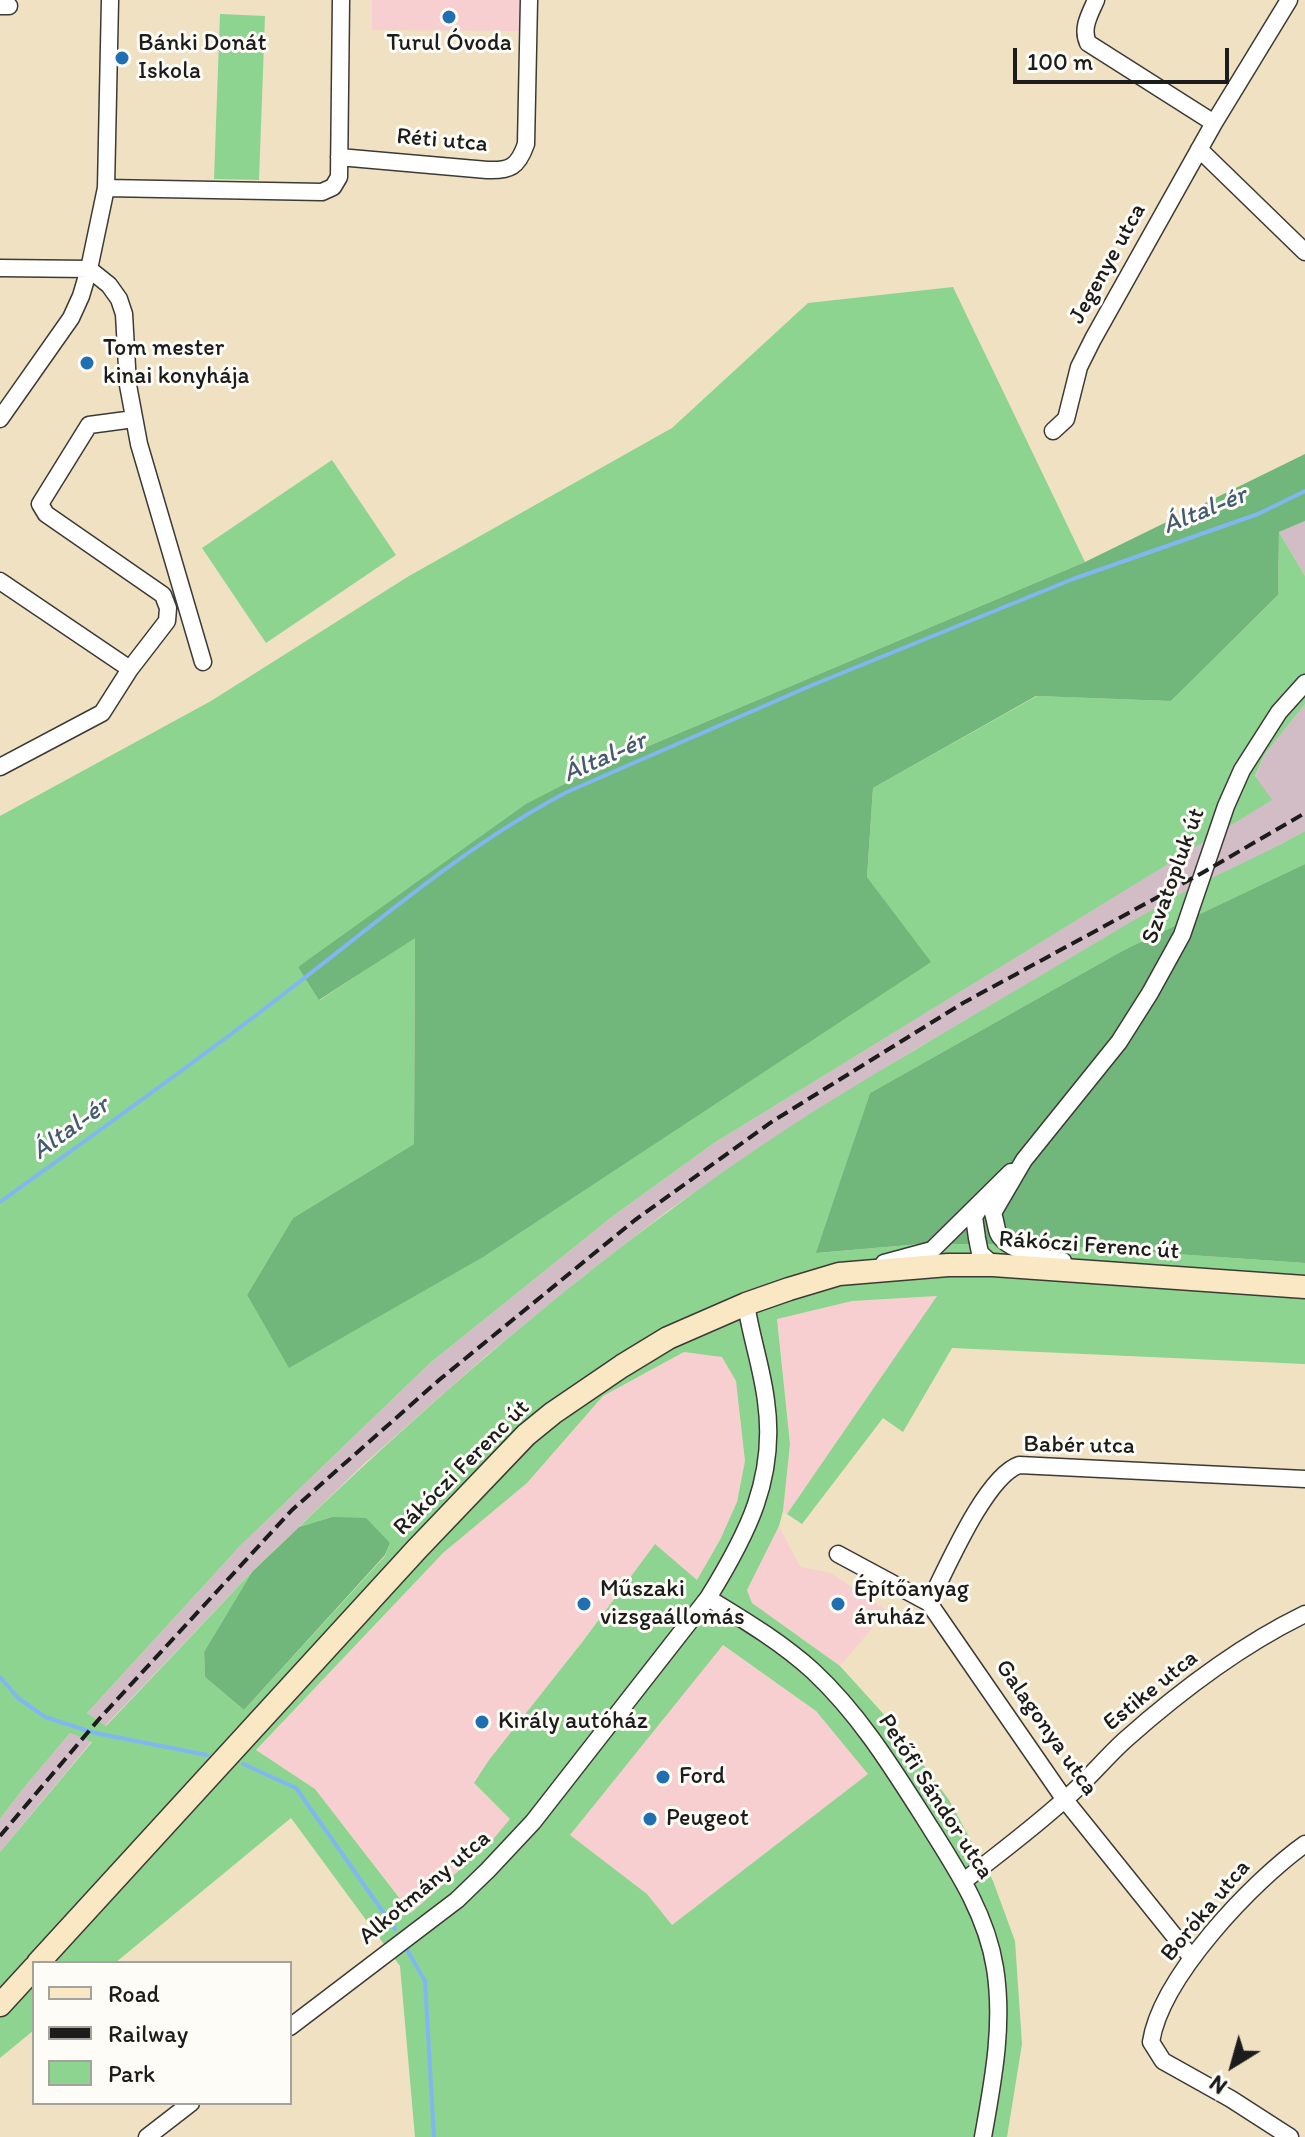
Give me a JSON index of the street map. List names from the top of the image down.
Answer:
{
  "streets": {
    "main road": ["Rákóczi Ferenc út"],
    "street": [
      "Réti utca",
      "Jegenye utca",
      "Szvatopluk út",
      "Babér utca",
      "Estike utca",
      "Galagonya utca",
      "Petőfi Sándor utca",
      "Alkotmány utca",
      "Boróka utca"
    ]
  },
  "crossings": [
    ["Szvatopluk út", "Rákóczi Ferenc út"],
    ["Rákóczi Ferenc út", "Alkotmány utca"],
    ["Babér utca", "Galagonya utca"],
    ["Estike utca", "Galagonya utca"],
    ["Estike utca", "Petőfi Sándor utca"],
    ["Galagonya utca", "Boróka utca"],
    ["Petőfi Sándor utca", "Alkotmány utca"]
  ],
  "water": ["Által-ér"],
  "places": [
    "Turul Óvoda",
    "Bánki Donát Iskola",
    "Tom mester kinai konyhája",
    "Műszaki vizsgaállomás",
    "Építőanyag áruház",
    "Király autóház",
    "Ford",
    "Peugeot"
  ],
  "legend": ["Road", "Railway", "Park"],
  "scale_bar": "100 m",
  "north": "bottom left"
}
